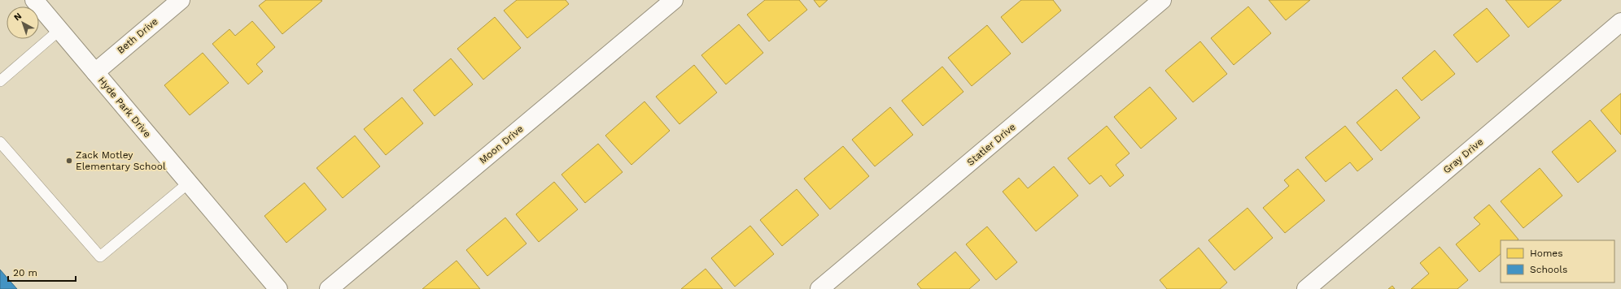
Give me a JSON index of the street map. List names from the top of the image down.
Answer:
{
  "streets": {
    "street": [
      "Beth Drive",
      "Hyde Park Drive",
      "Moon Drive",
      "Statler Drive",
      "Gray Drive"
    ]
  },
  "crossings": [
    ["Beth Drive", "Hyde Park Drive"]
  ],
  "places": ["Zack Motley Elementary School"],
  "legend": ["Homes", "Schools"],
  "scale_bar": "20 m",
  "north": "top left"
}
